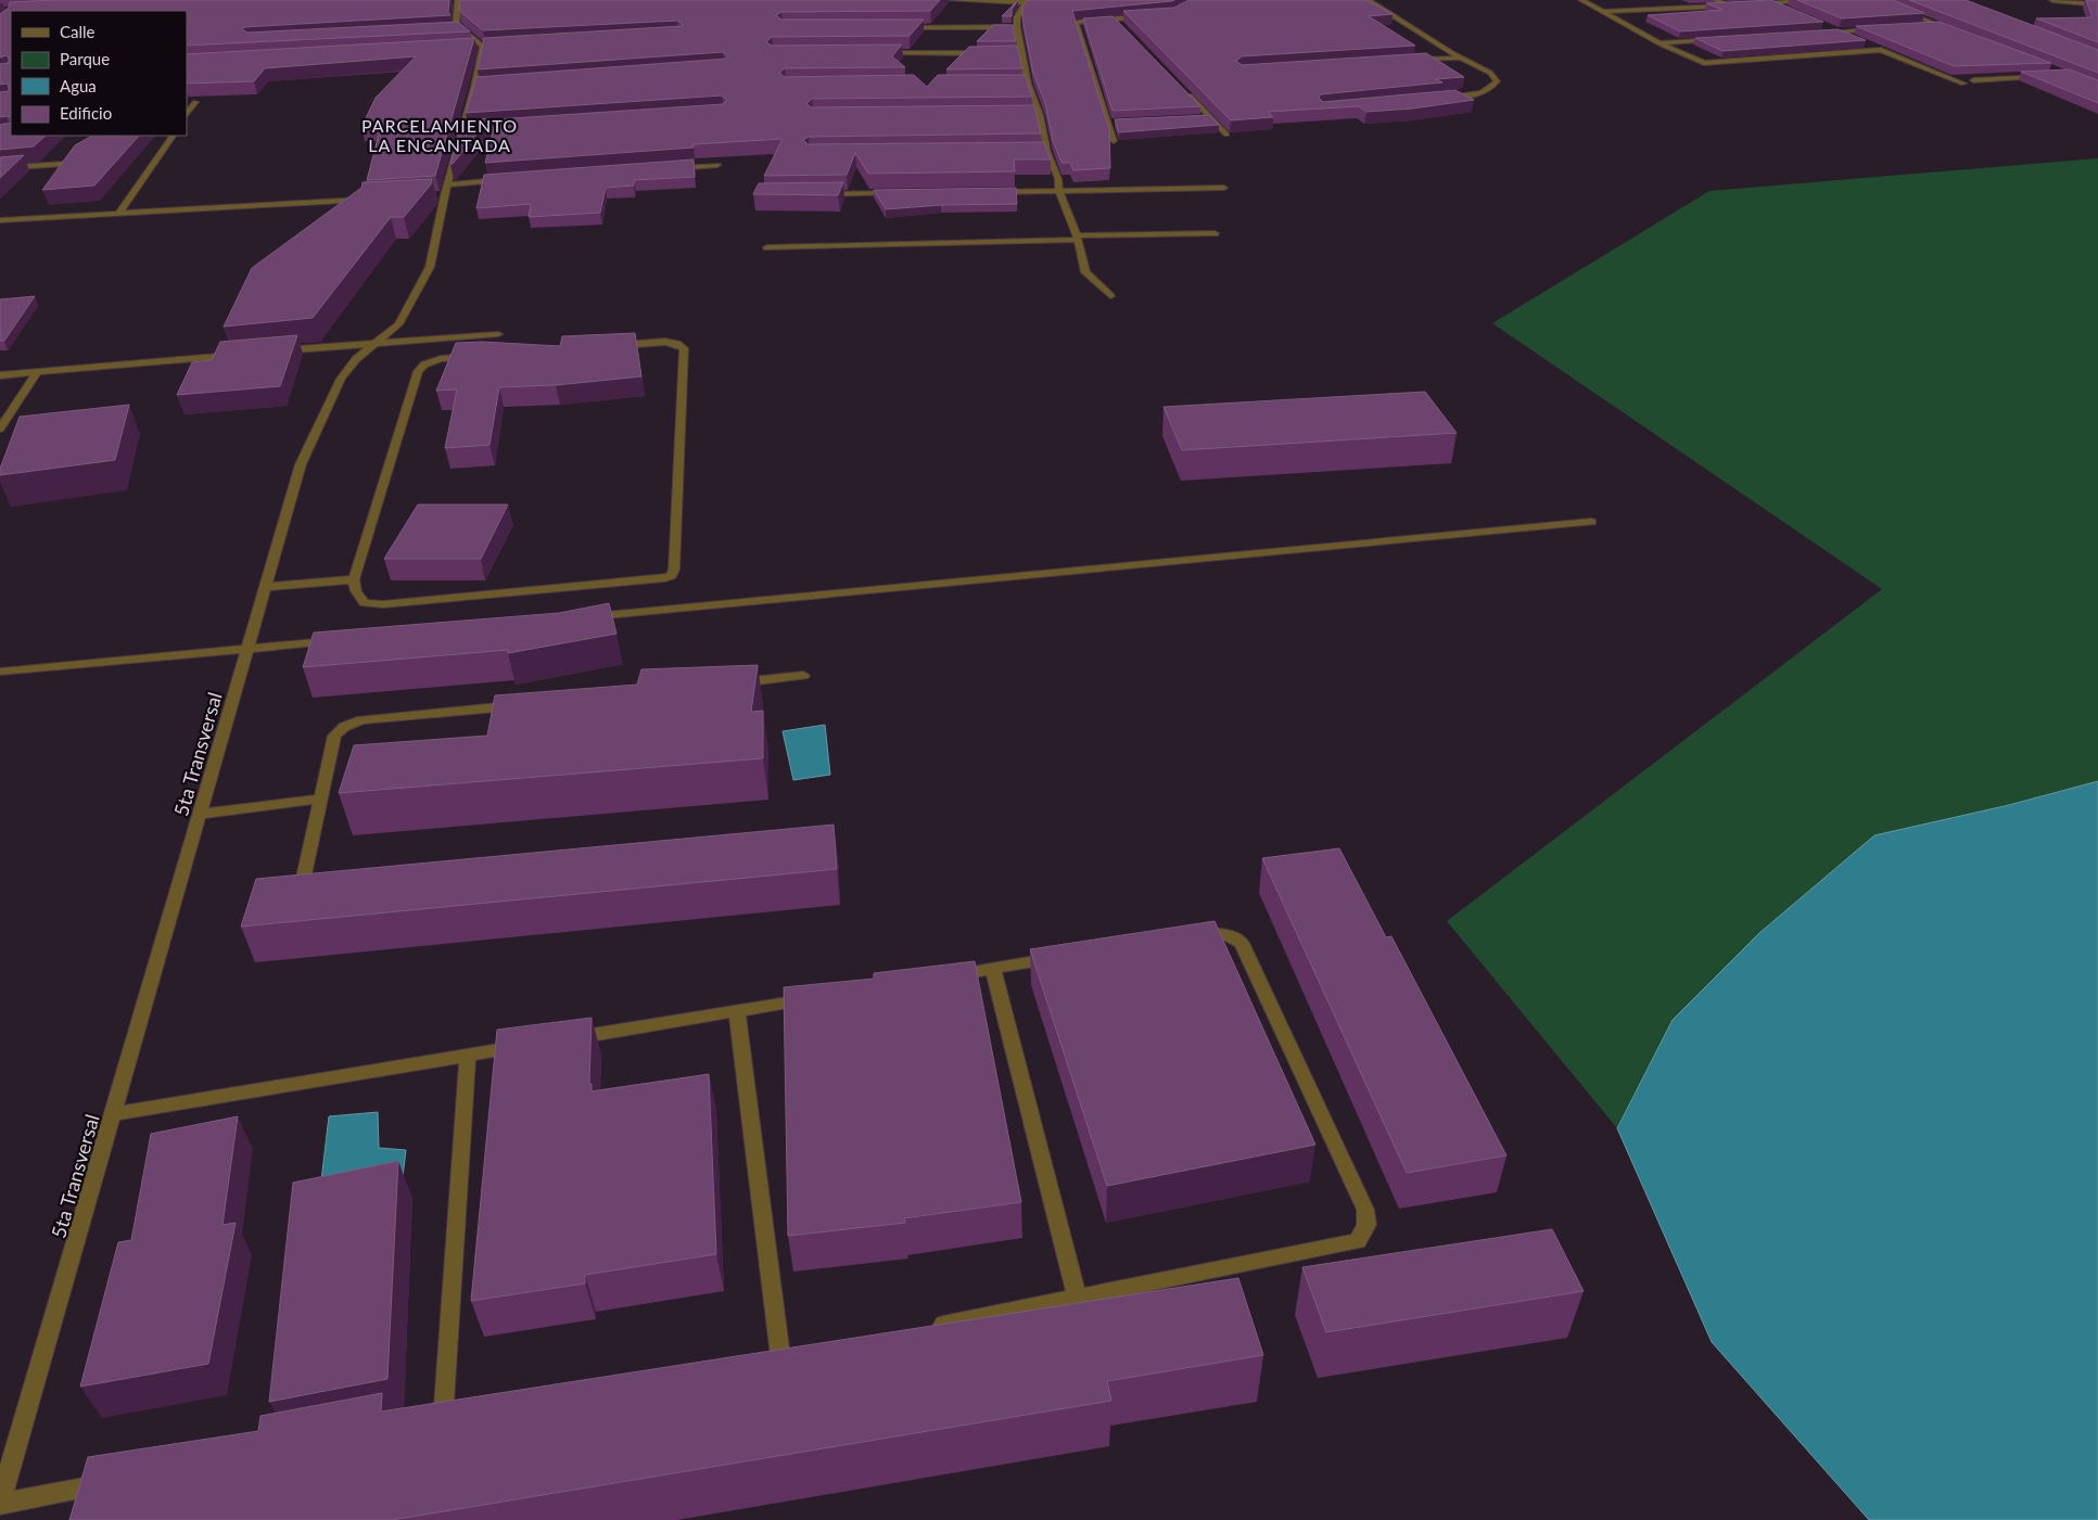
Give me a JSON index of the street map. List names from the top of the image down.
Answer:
{
  "streets": {
    "street": ["5ta Transversal"]
  },
  "districts": ["PARCELAMIENTO LA ENCANTADA"],
  "legend": [
    "Calle",
    "Parque",
    "Agua",
    "Edificio"
  ]
}
